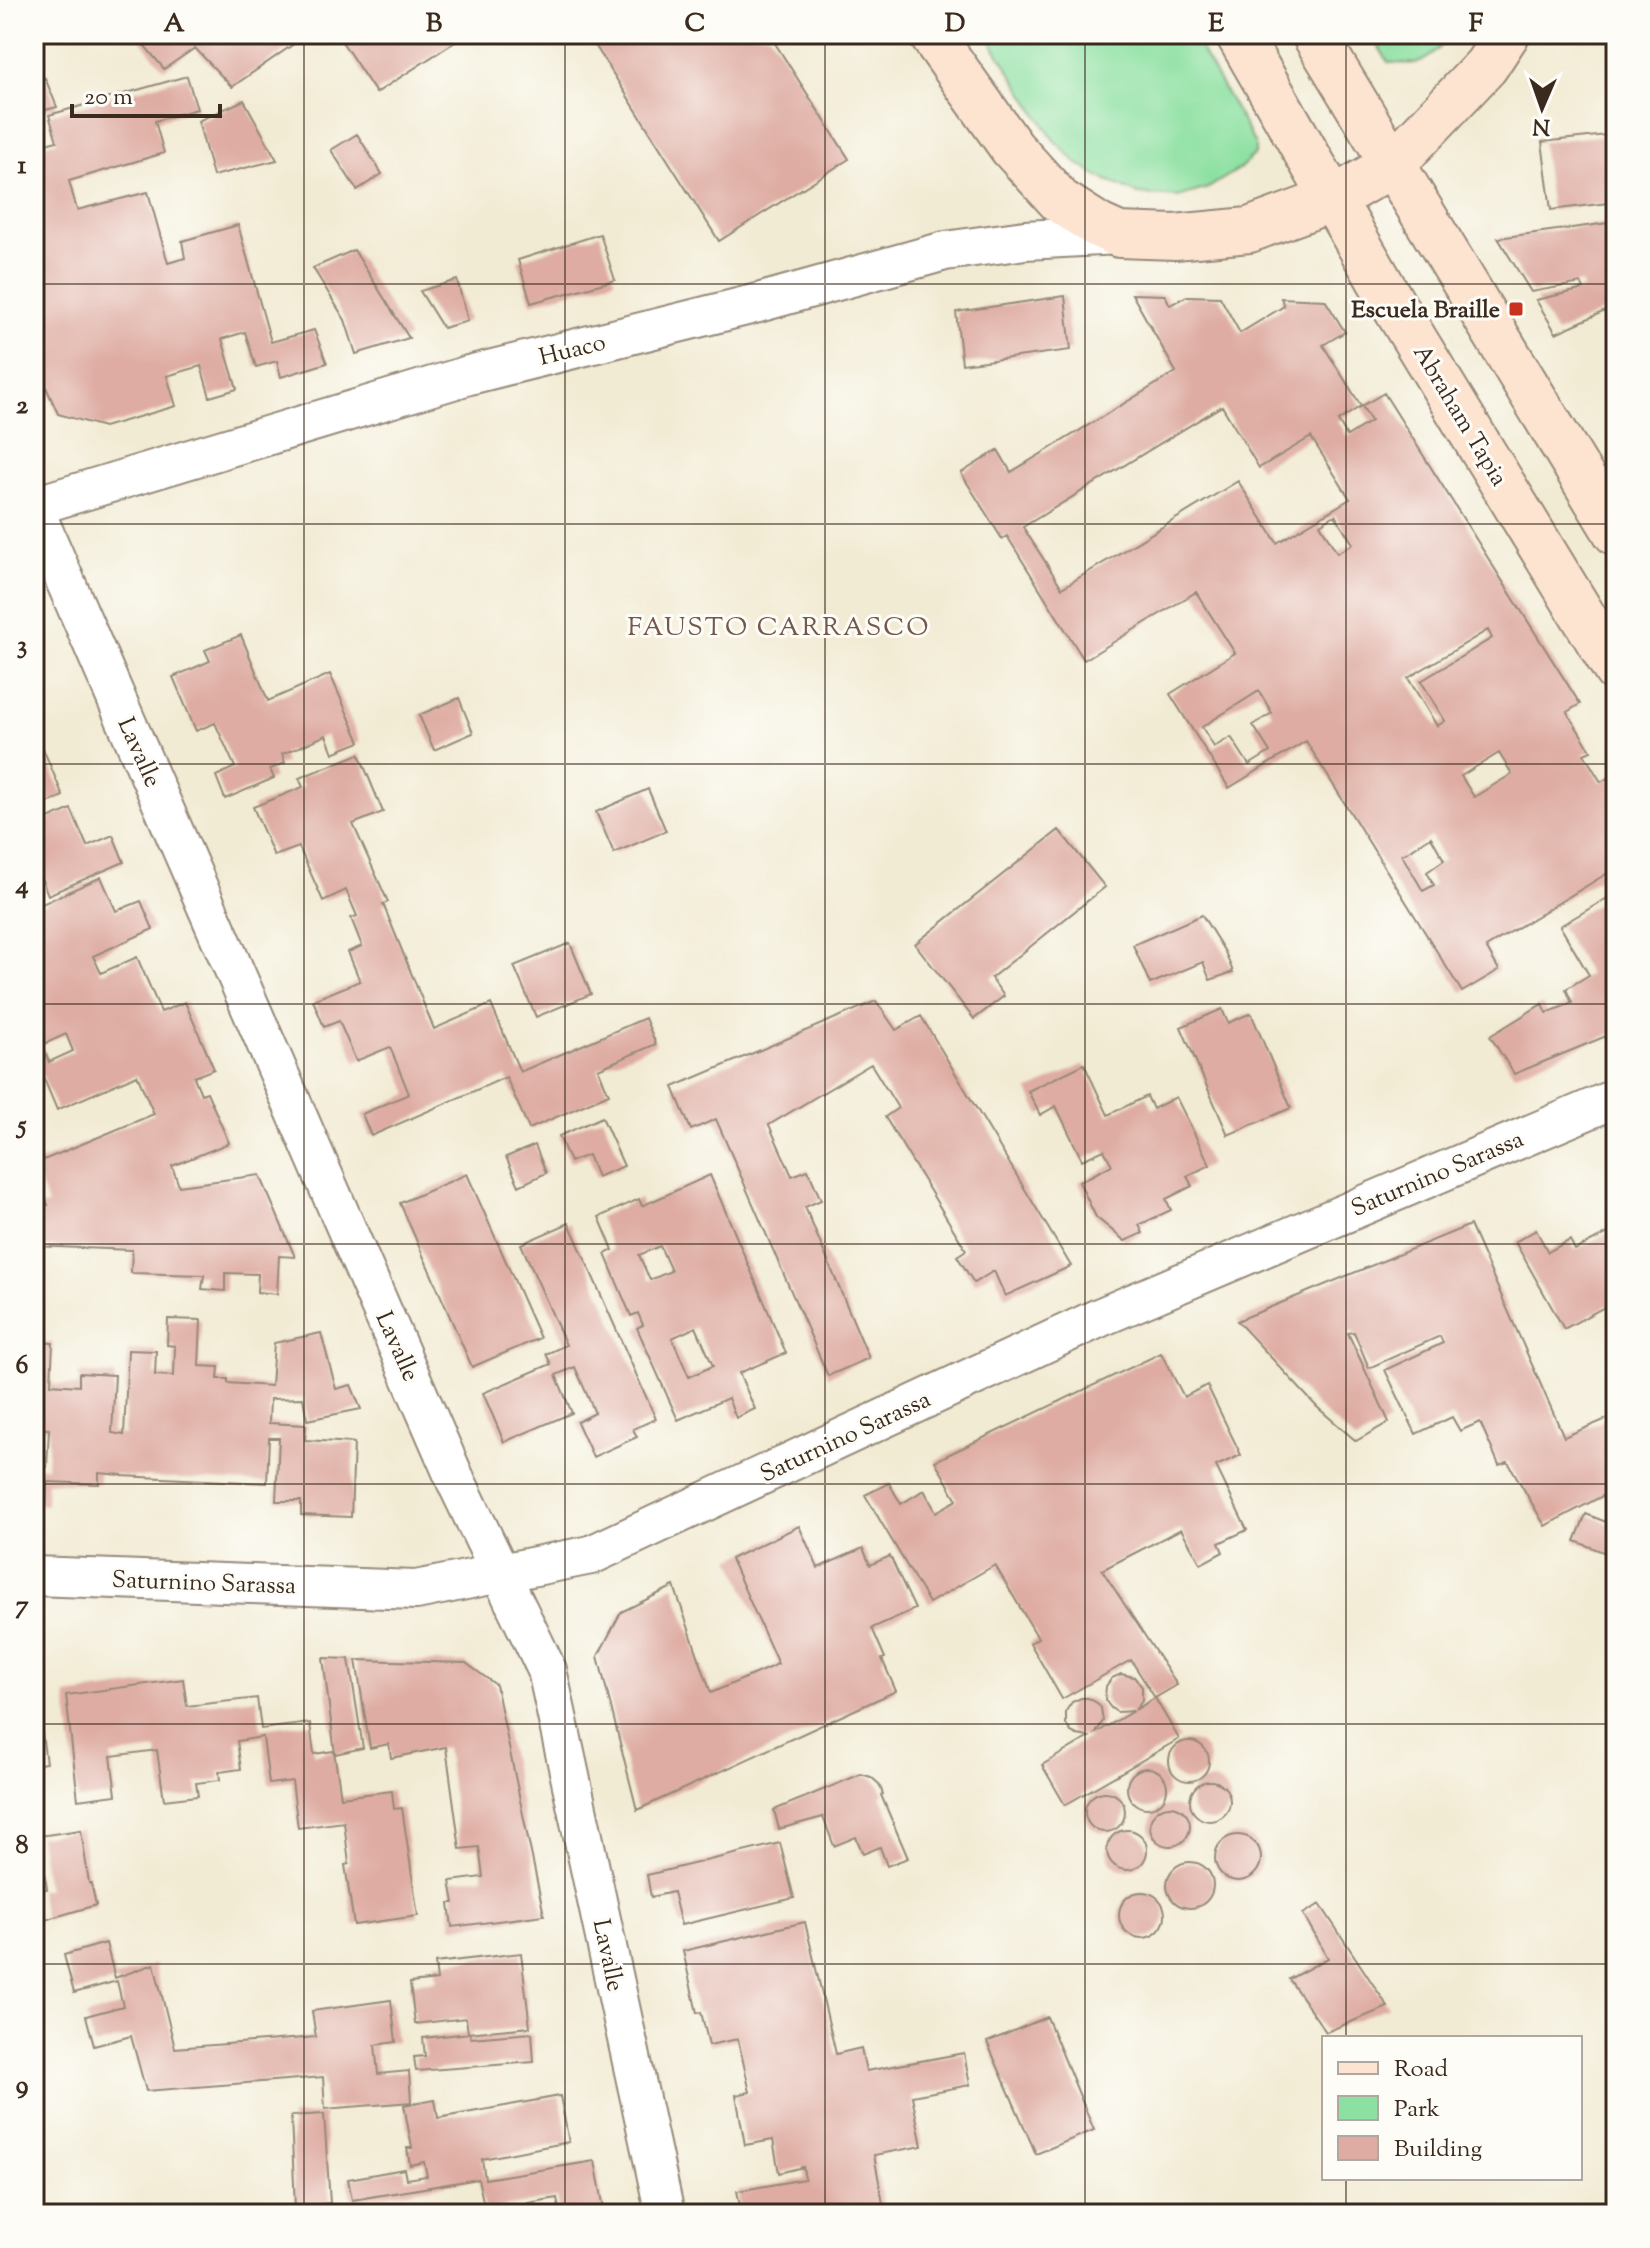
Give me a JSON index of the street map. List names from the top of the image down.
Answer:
{
  "streets": {
    "main road": ["Abraham Tapia"],
    "street": ["Huaco", "Lavalle", "Saturnino Sarassa"]
  },
  "crossings": [
    ["Huaco", "Lavalle"],
    ["Lavalle", "Saturnino Sarassa"]
  ],
  "districts": ["FAUSTO CARRASCO"],
  "places": {
    "transit": ["Escuela Braille"]
  },
  "legend": ["Road", "Park", "Building"],
  "scale_bar": "20 m",
  "north": "bottom",
  "grid": {
    "columns": [
      "A",
      "B",
      "C",
      "D",
      "E",
      "F"
    ],
    "rows": [
      "1",
      "2",
      "3",
      "4",
      "5",
      "6",
      "7",
      "8",
      "9"
    ]
  }
}
